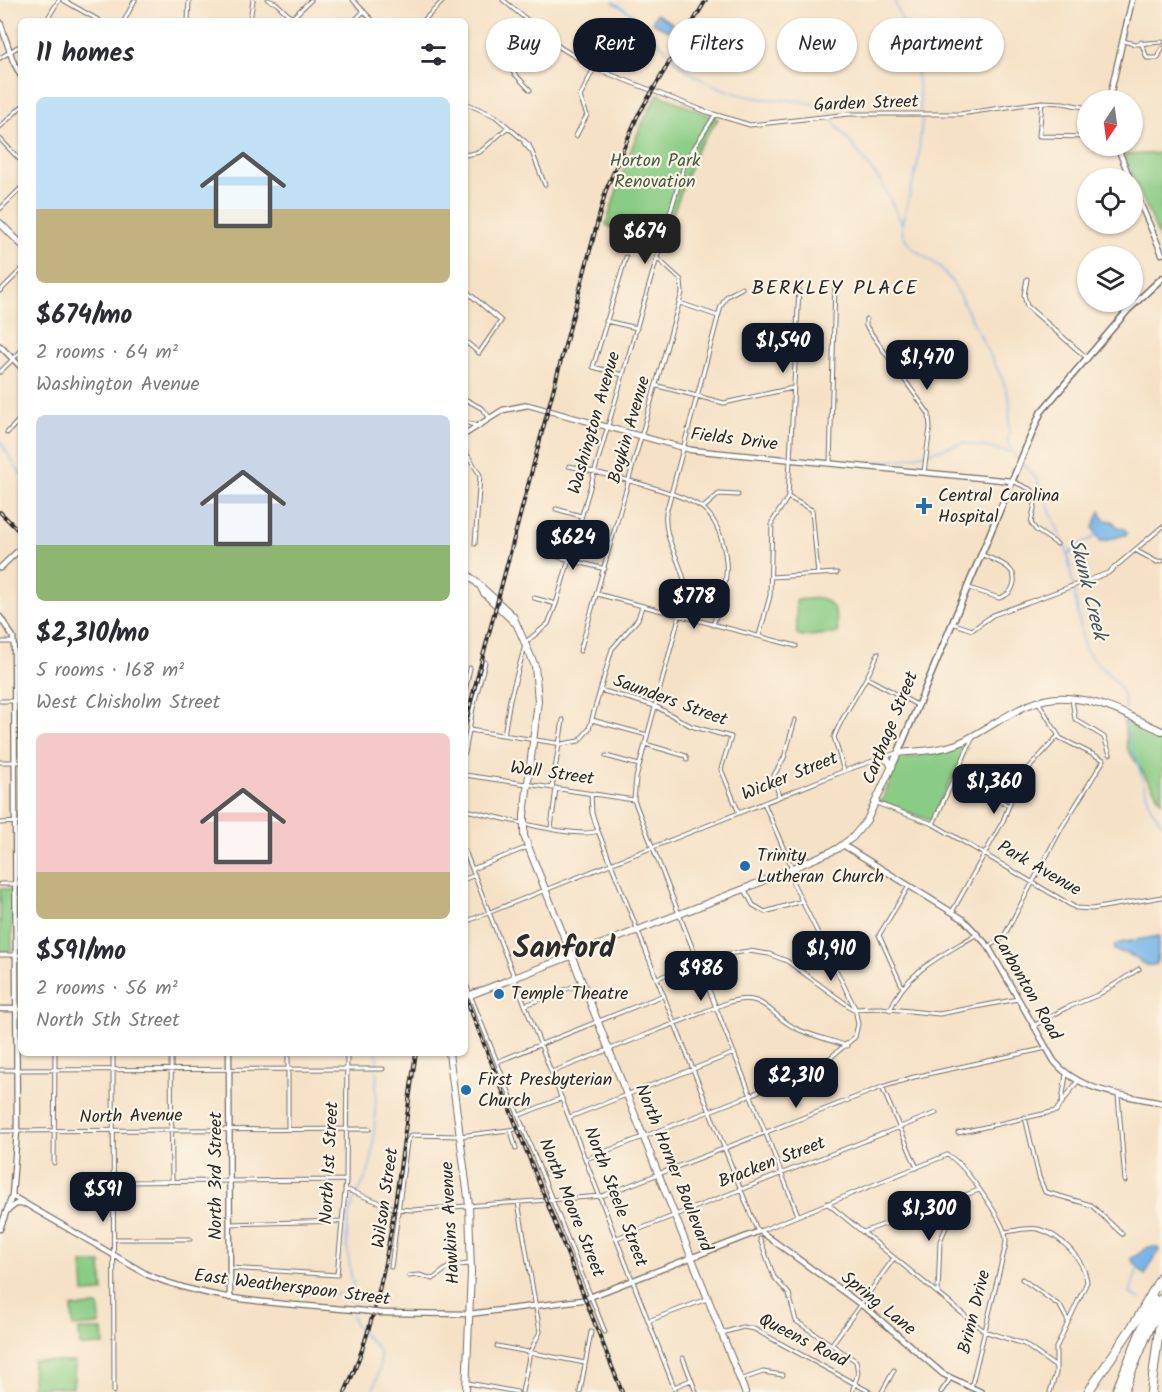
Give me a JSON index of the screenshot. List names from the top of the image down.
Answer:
{
  "streets": {
    "main road": [
      "Carthage Street",
      "Wicker Street",
      "North Horner Boulevard",
      "Hawkins Avenue"
    ],
    "street": [
      "Garden Street",
      "Washington Avenue",
      "Boykin Avenue",
      "Fields Drive",
      "Saunders Street",
      "Wall Street",
      "Park Avenue",
      "Carbonton Road",
      "North Avenue",
      "North 1st Street",
      "Bracken Street",
      "North 3rd Street",
      "North Steele Street",
      "Wilson Street",
      "North Moore Street",
      "East Weatherspoon Street",
      "Spring Lane",
      "Brinn Drive",
      "Queens Road"
    ]
  },
  "crossings": [
    ["Garden Street", "Washington Avenue"],
    ["Washington Avenue", "Boykin Avenue"],
    ["Washington Avenue", "Fields Drive"],
    ["Washington Avenue", "North Horner Boulevard"],
    ["Boykin Avenue", "Fields Drive"],
    ["Fields Drive", "Carthage Street"],
    ["Saunders Street", "Wicker Street"],
    ["Carthage Street", "Wicker Street"],
    ["Carthage Street", "Park Avenue"],
    ["Carthage Street", "Carbonton Road"],
    ["Carthage Street", "North Horner Boulevard"],
    ["Carthage Street", "North Steele Street"],
    ["Carthage Street", "North Moore Street"],
    ["Wall Street", "North Horner Boulevard"],
    ["Wicker Street", "North Horner Boulevard"],
    ["Wicker Street", "North Steele Street"],
    ["North Avenue", "North 1st Street"],
    ["North Avenue", "North 3rd Street"],
    ["North 1st Street", "North 3rd Street"],
    ["Bracken Street", "North Horner Boulevard"],
    ["Bracken Street", "North Steele Street"],
    ["North Horner Boulevard", "East Weatherspoon Street"],
    ["North Horner Boulevard", "Queens Road"],
    ["North 3rd Street", "East Weatherspoon Street"],
    ["North Steele Street", "East Weatherspoon Street"],
    ["Wilson Street", "Hawkins Avenue"],
    ["North Moore Street", "East Weatherspoon Street"],
    ["Hawkins Avenue", "East Weatherspoon Street"],
    ["East Weatherspoon Street", "Spring Lane"],
    ["Spring Lane", "Brinn Drive"]
  ],
  "districts": ["BERKLEY PLACE", "Sanford"],
  "water": ["Skunk Creek"],
  "parks": ["Horton Park Renovation"],
  "places": {
    "health": ["Central Carolina Hospital"],
    "other": ["Trinity Lutheran Church", "Temple Theatre", "First Presbyterian Church"]
  },
  "north": "bottom",
  "page": {
    "chip": [
      "Buy",
      "Rent",
      "Filters",
      "New",
      "Apartment"
    ],
    "heading": "11 homes",
    "list": [
      {
        "name": "$674/mo",
        "note": "2 rooms · 64 m² · Washington Avenue"
      },
      {
        "name": "$2,310/mo",
        "note": "5 rooms · 168 m² · West Chisholm Street"
      },
      {
        "name": "$591/mo",
        "note": "2 rooms · 56 m² · North 5th Street"
      }
    ],
    "price": [
      "$674",
      "$1,540",
      "$1,470",
      "$624",
      "$778",
      "$1,360",
      "$1,910",
      "$986",
      "$2,310",
      "$591",
      "$1,300"
    ]
  }
}
